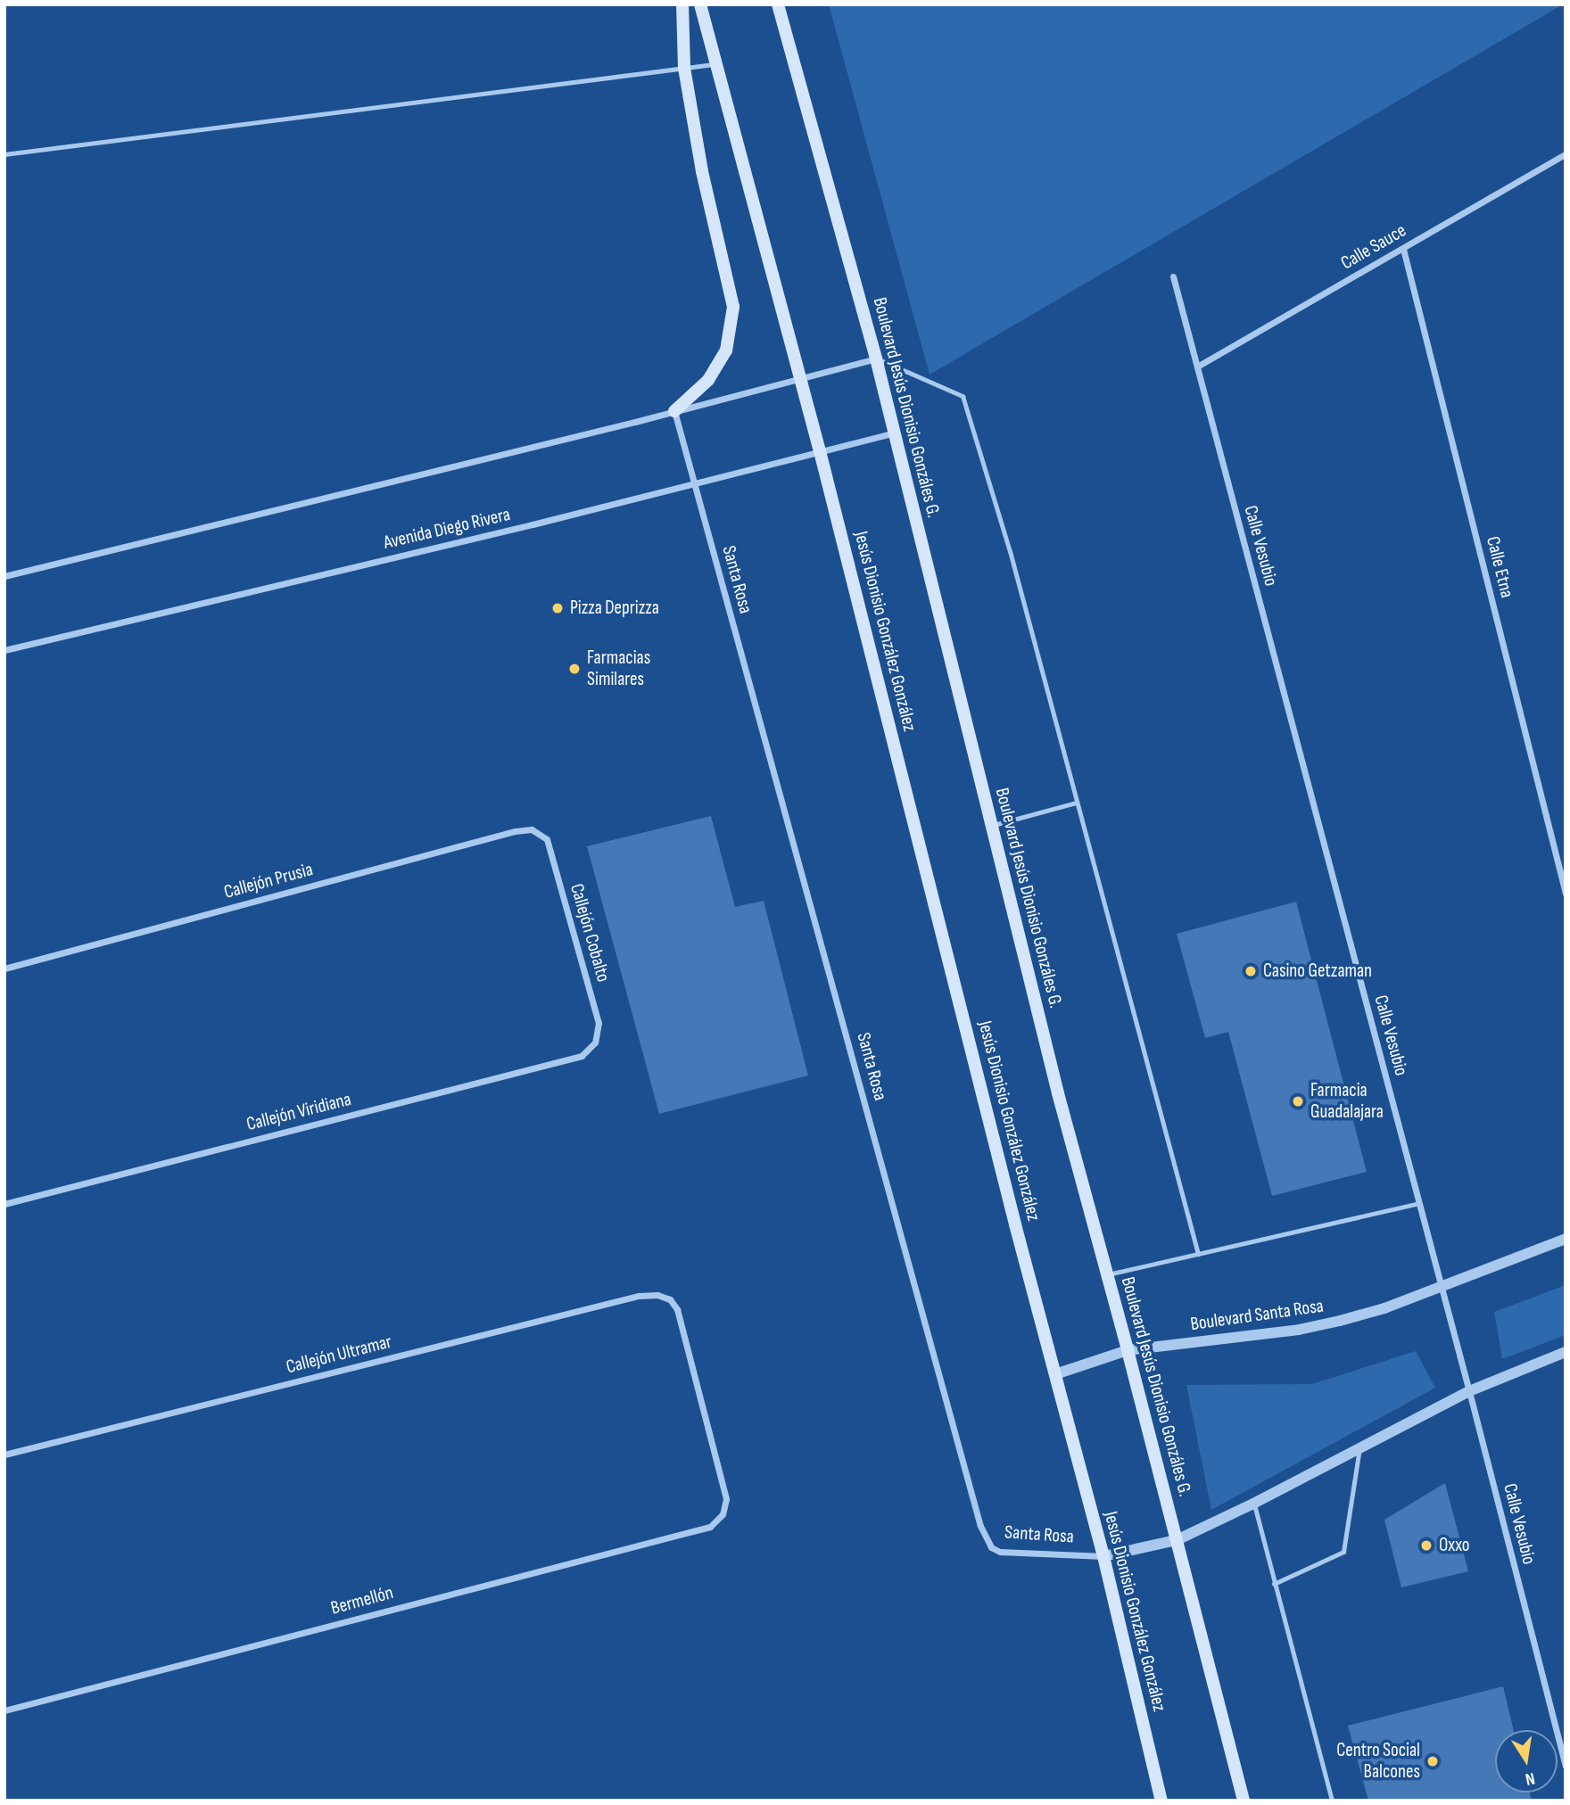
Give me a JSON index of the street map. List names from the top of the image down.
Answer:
{
  "streets": {
    "main road": ["Boulevard Jesús Dionisio Gonzáles G.", "Jesús Dionisio González González"],
    "street": [
      "Calle Sauce",
      "Avenida Diego Rivera",
      "Calle Vesubio",
      "Calle Etna",
      "Santa Rosa",
      "Callejón Prusia",
      "Callejón Cobalto",
      "Callejón Viridiana",
      "Boulevard Santa Rosa",
      "Callejón Ultramar",
      "Bermellón"
    ]
  },
  "crossings": [
    ["Calle Sauce", "Calle Vesubio"],
    ["Calle Sauce", "Calle Etna"],
    ["Boulevard Jesús Dionisio Gonzáles G.", "Avenida Diego Rivera"],
    ["Boulevard Jesús Dionisio Gonzáles G.", "Santa Rosa"],
    ["Boulevard Jesús Dionisio Gonzáles G.", "Boulevard Santa Rosa"],
    ["Avenida Diego Rivera", "Santa Rosa"],
    ["Avenida Diego Rivera", "Jesús Dionisio González González"],
    ["Calle Vesubio", "Boulevard Santa Rosa"],
    ["Santa Rosa", "Jesús Dionisio González González"],
    ["Jesús Dionisio González González", "Boulevard Santa Rosa"],
    ["Callejón Prusia", "Callejón Cobalto"],
    ["Callejón Cobalto", "Callejón Viridiana"],
    ["Callejón Ultramar", "Bermellón"]
  ],
  "places": [
    "Pizza Deprizza",
    "Farmacias Similares",
    "Casino Getzaman",
    "Farmacia Guadalajara",
    "Oxxo",
    "Centro Social Balcones"
  ],
  "north": "bottom"
}
